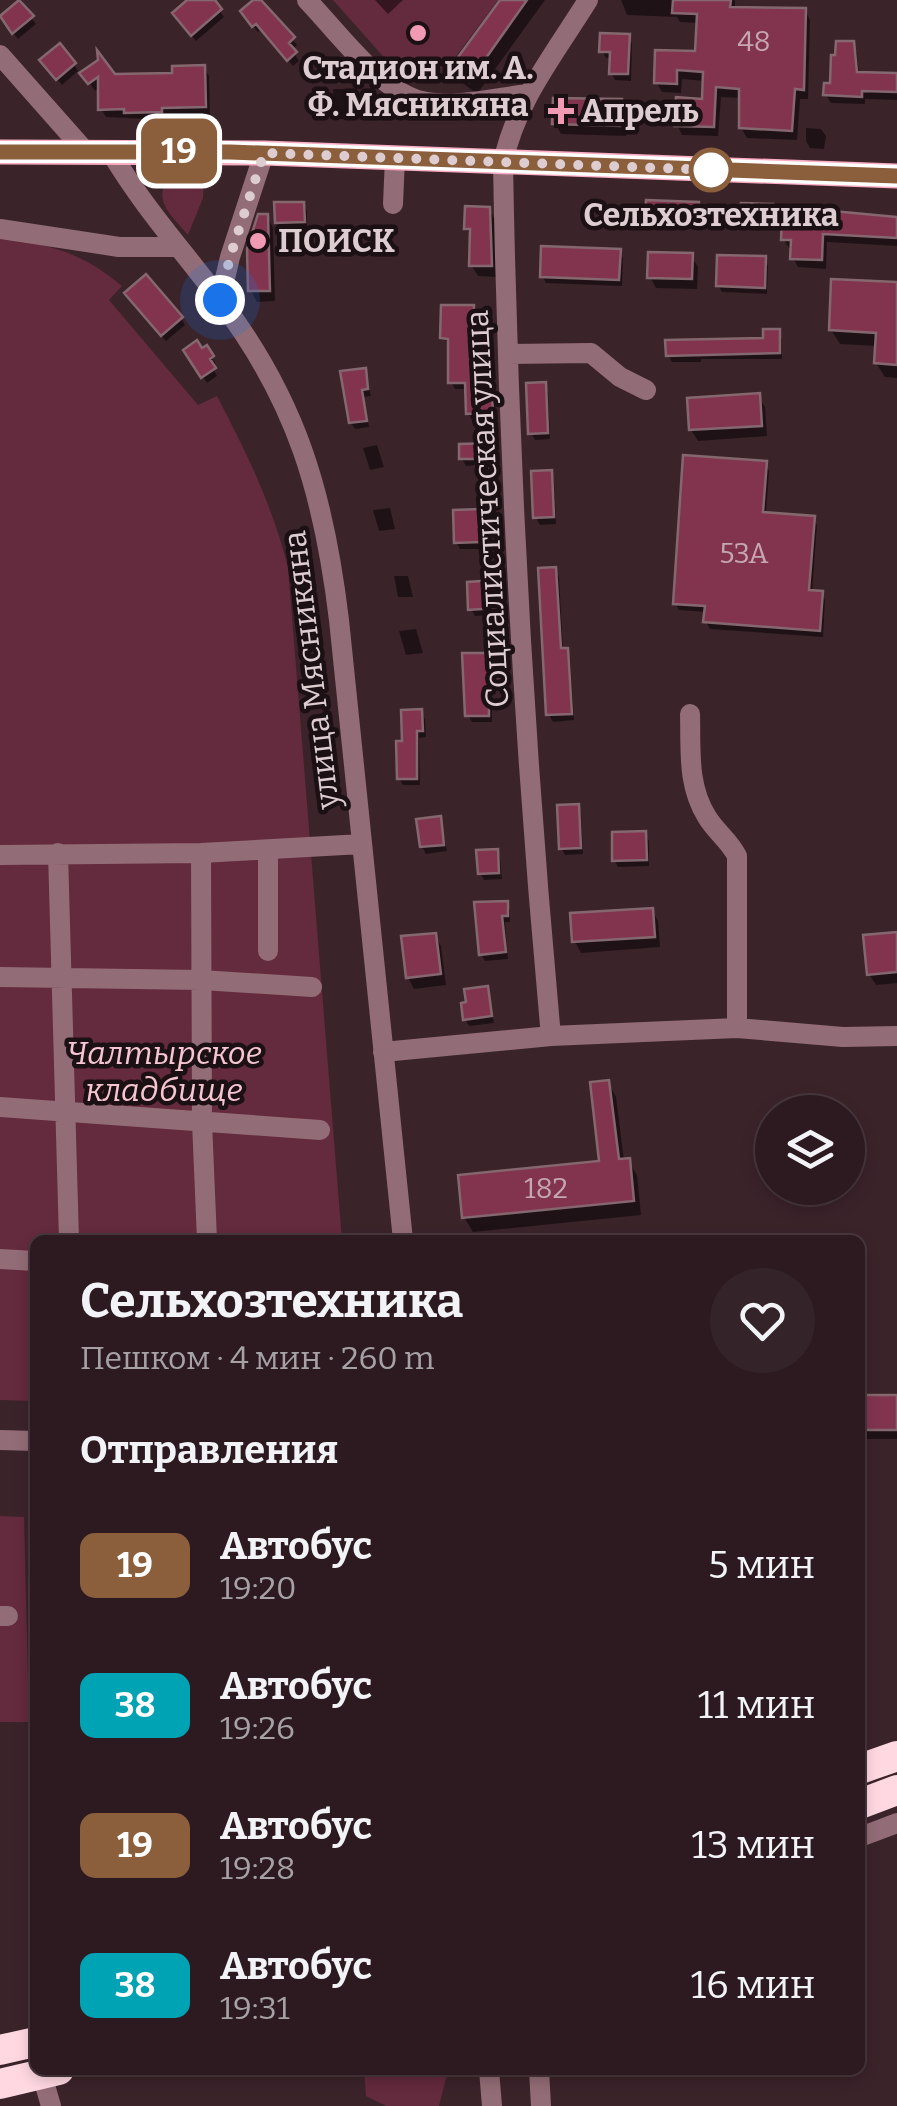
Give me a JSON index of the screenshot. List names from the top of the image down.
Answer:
{
  "streets": {
    "street": ["Социалистическая улица", "улица Мясникяна"]
  },
  "parks": ["Чалтырское кладбище"],
  "places": {
    "other": ["Стадион им. А. Ф. Мясникяна", "Сельхозтехника", "ПОИСК"],
    "health": ["Апрель"]
  },
  "lines": ["bus line 19"],
  "house_numbers": ["48", "53А", "182"],
  "page": {
    "on_map": "19",
    "heading": [
      ["Сельхозтехника", "Пешком · 4 мин · 260 m"],
      "Отправления"
    ],
    "list": [
      {
        "mark": "19",
        "name": "Автобус",
        "note": "19:20",
        "value": "5 мин"
      },
      {
        "mark": "38",
        "name": "Автобус",
        "note": "19:26",
        "value": "11 мин"
      },
      {
        "mark": "19",
        "name": "Автобус",
        "note": "19:28",
        "value": "13 мин"
      },
      {
        "mark": "38",
        "name": "Автобус",
        "note": "19:31",
        "value": "16 мин"
      }
    ]
  }
}
